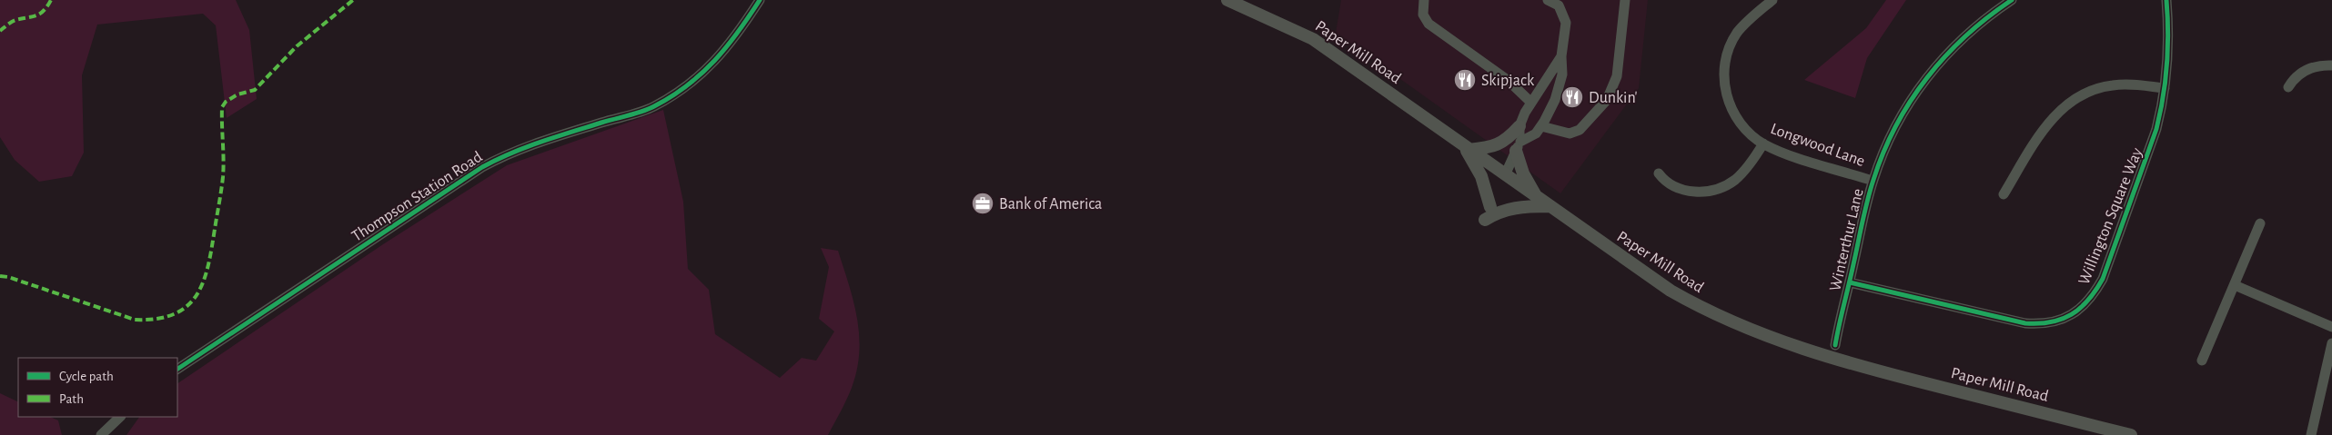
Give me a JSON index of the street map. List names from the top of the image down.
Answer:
{
  "streets": {
    "main road": ["Paper Mill Road"],
    "street": [
      "Longwood Lane",
      "Thompson Station Road",
      "Willington Square Way",
      "Winterthur Lane"
    ]
  },
  "crossings": [
    ["Longwood Lane", "Winterthur Lane"],
    ["Willington Square Way", "Winterthur Lane"]
  ],
  "places": {
    "restaurant": ["Skipjack", "Dunkin'"],
    "office": ["Bank of America"]
  },
  "legend": ["Cycle path", "Path"]
}
